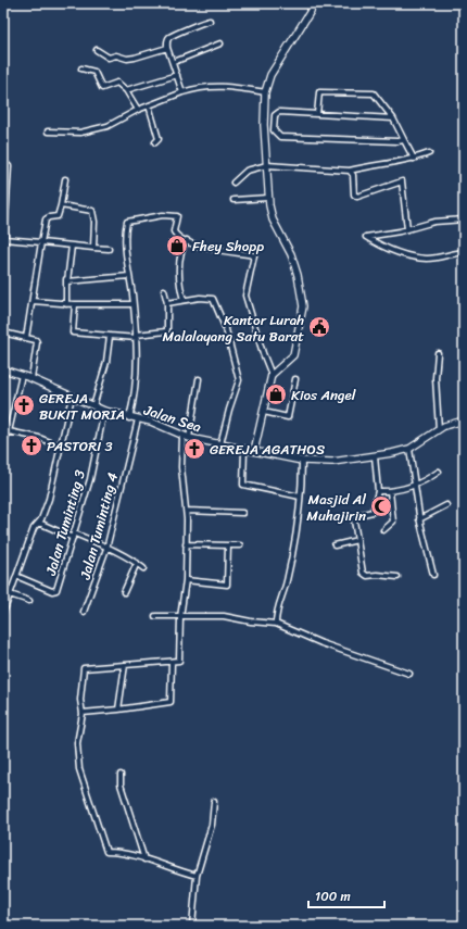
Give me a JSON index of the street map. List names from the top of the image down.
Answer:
{
  "streets": {
    "main road": ["Jalan Sea"],
    "street": ["Jalan Tuminting 3", "Jalan Tuminting 4"]
  },
  "crossings": [
    ["Jalan Sea", "Jalan Tuminting 3"],
    ["Jalan Sea", "Jalan Tuminting 4"]
  ],
  "places": {
    "shop": ["Fhey Shopp", "Kios Angel"],
    "public building": ["Kantor Lurah Malalayang Satu Barat"],
    "church": ["GEREJA BUKIT MORIA", "PASTORI 3", "GEREJA AGATHOS"],
    "mosque": ["Masjid Al Muhajirin"]
  },
  "scale_bar": "100 m"
}
